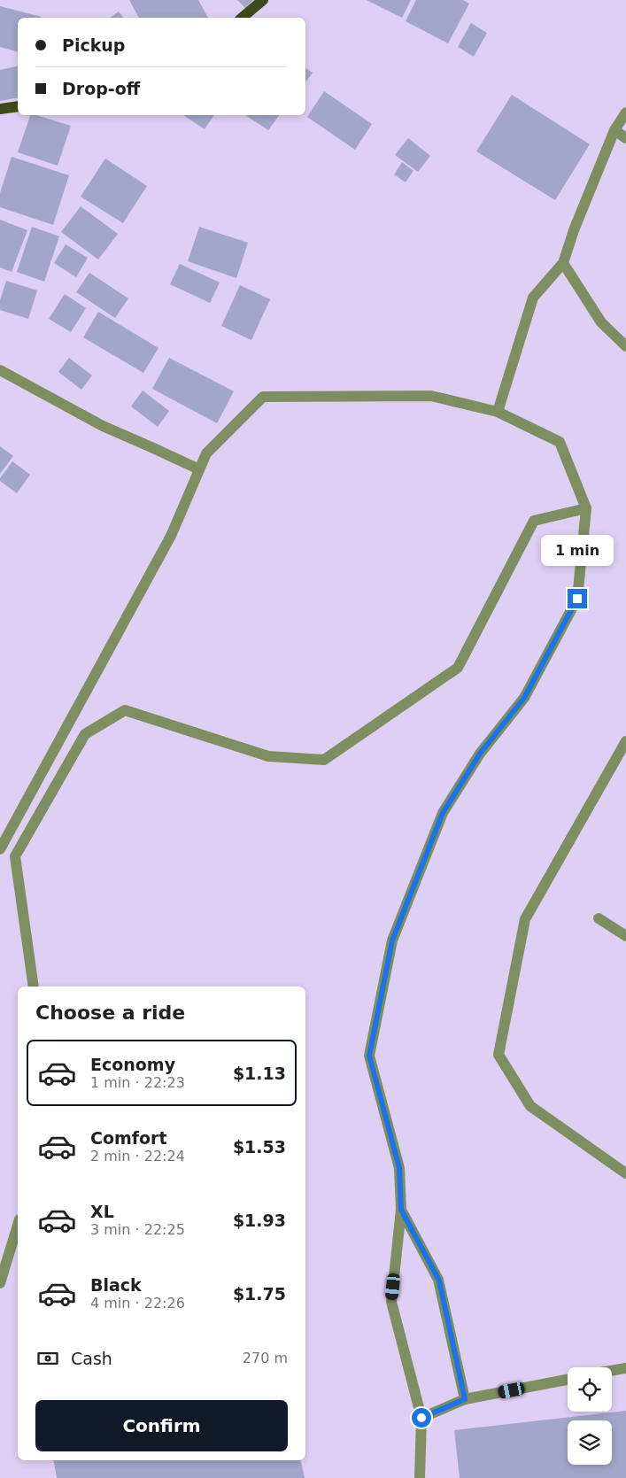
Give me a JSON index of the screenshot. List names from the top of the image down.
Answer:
{
  "page": {
    "banner": ["Pickup", "Drop-off"],
    "bubble": "1 min",
    "heading": "Choose a ride",
    "list": [
      {
        "name": "Economy",
        "note": "1 min · 22:23",
        "value": "$1.13"
      },
      {
        "name": "Comfort",
        "note": "2 min · 22:24",
        "value": "$1.53"
      },
      {
        "name": "XL",
        "note": "3 min · 22:25",
        "value": "$1.93"
      },
      {
        "name": "Black",
        "note": "4 min · 22:26",
        "value": "$1.75"
      }
    ],
    "pay": ["Cash", "270 m"],
    "buttons": "Confirm"
  }
}
